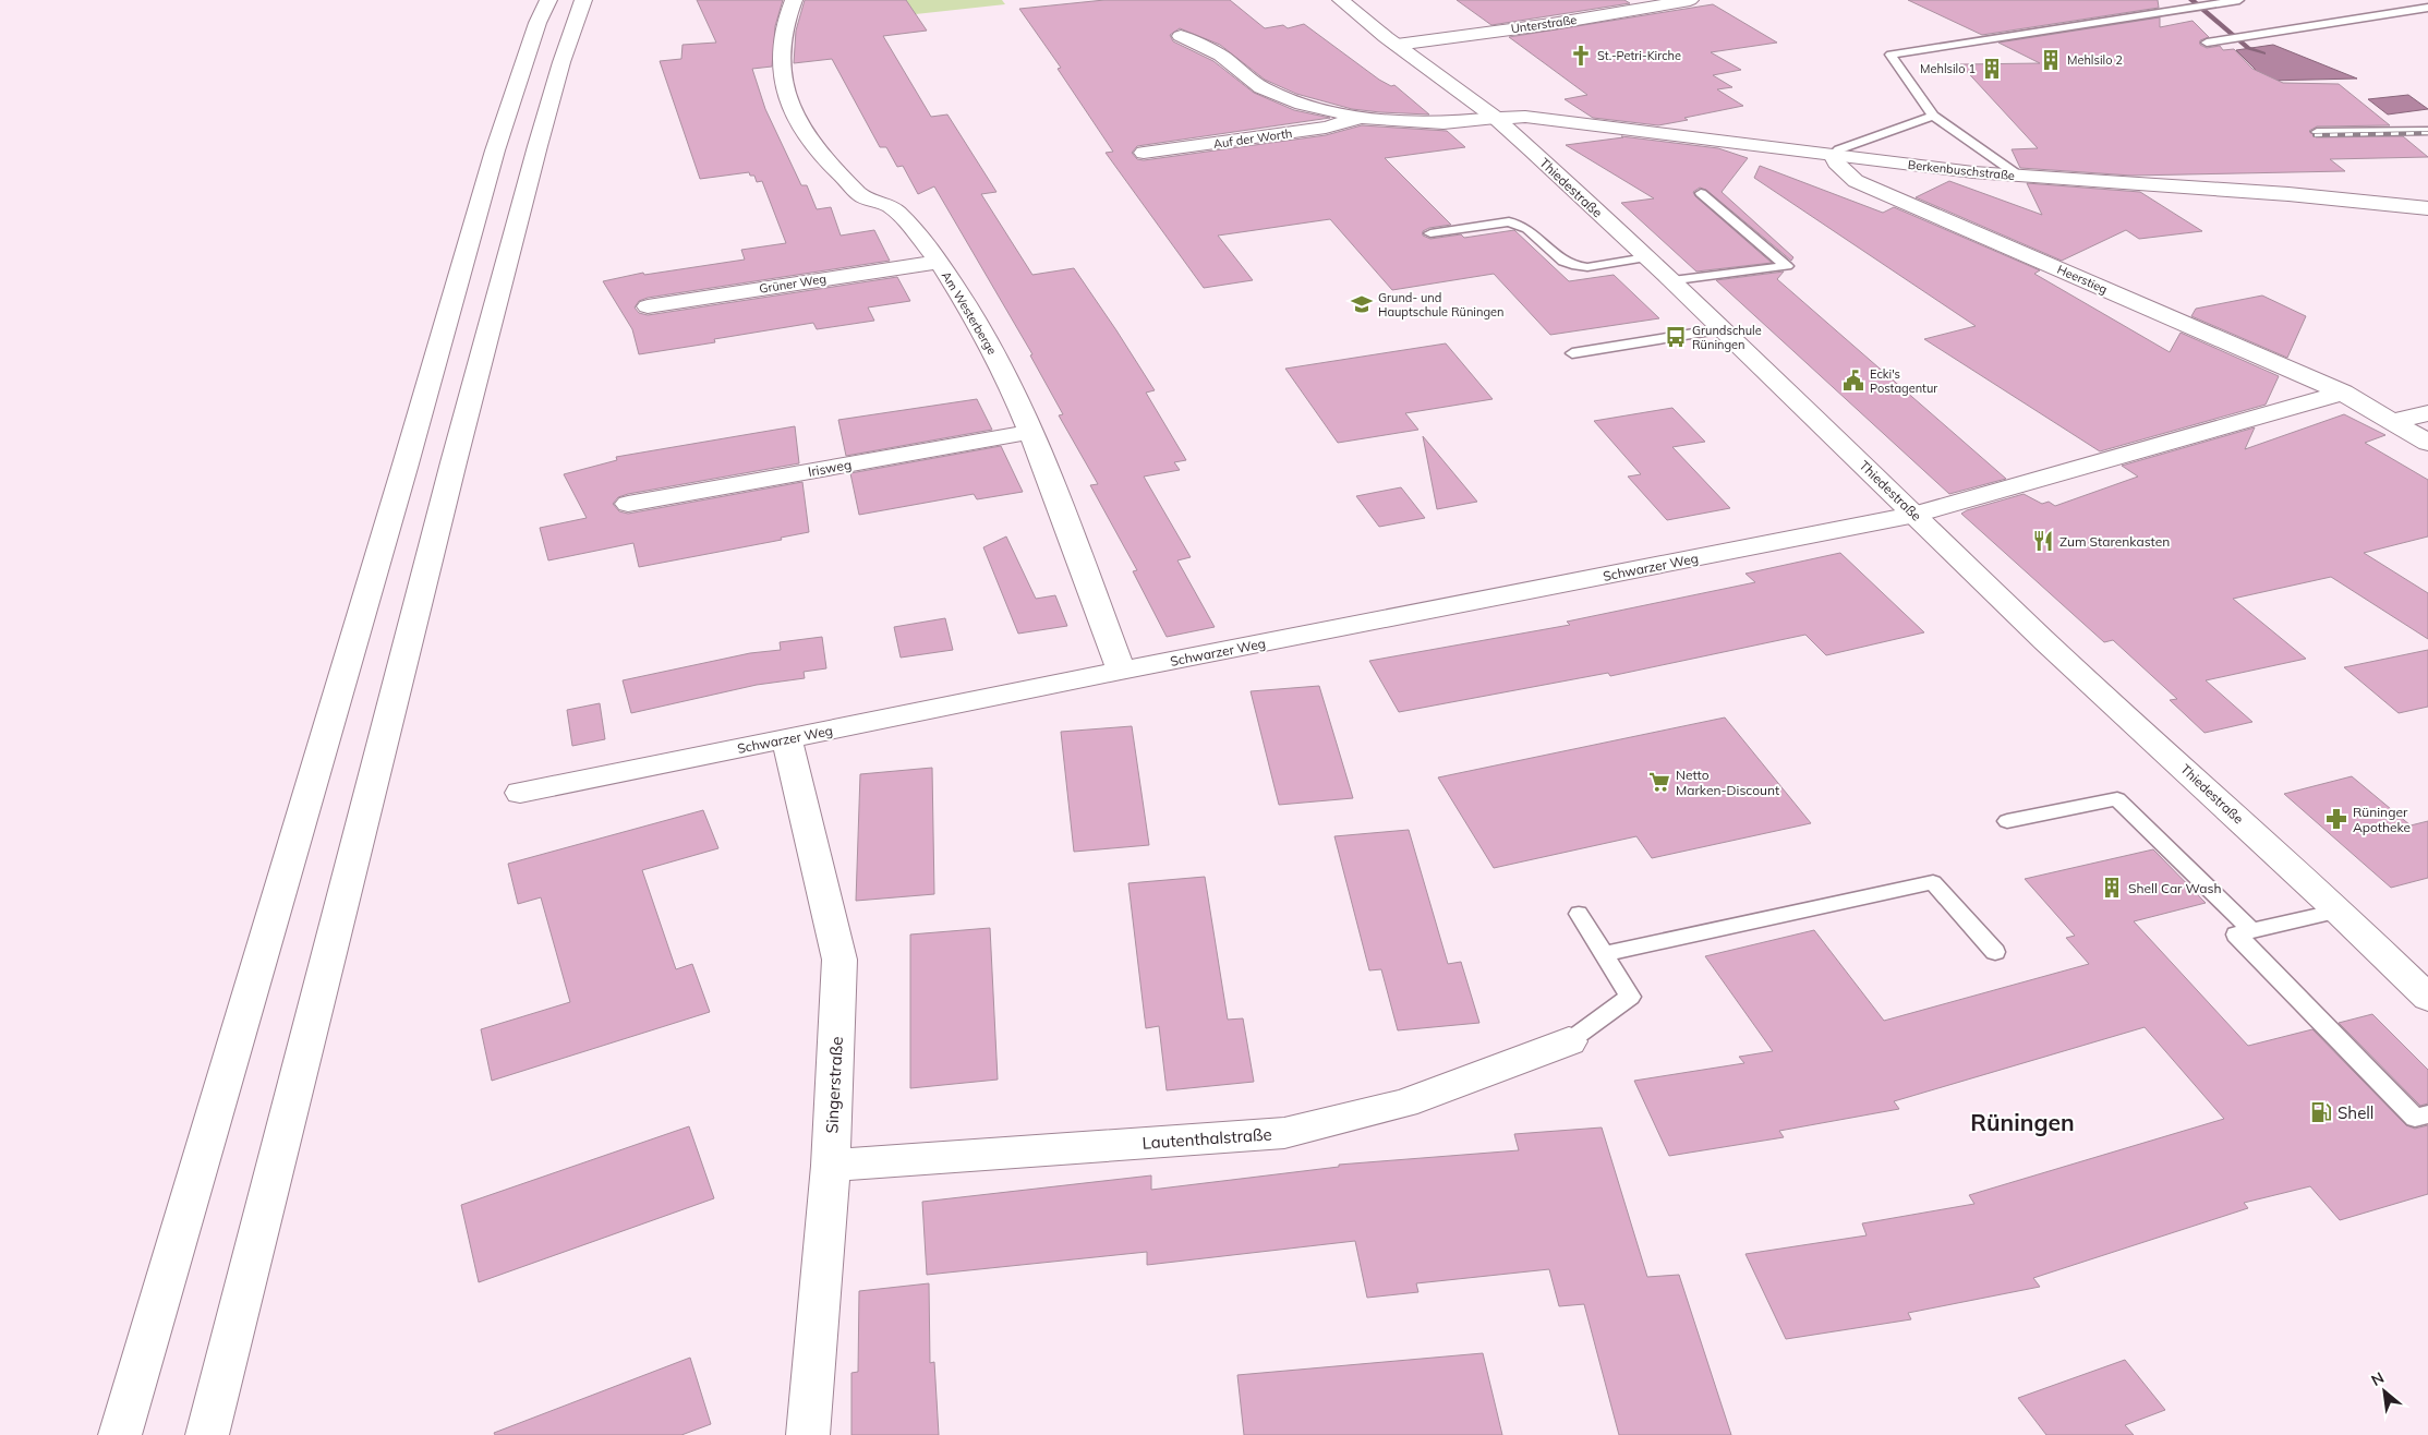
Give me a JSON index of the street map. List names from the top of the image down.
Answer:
{
  "streets": {
    "main road": [
      "Unterstraße",
      "Auf der Worth",
      "Berkenbuschstraße",
      "Thiedestraße",
      "Heerstieg",
      "Grüner Weg",
      "Am Westerberge",
      "Irisweg",
      "Schwarzer Weg",
      "Singerstraße",
      "Lautenthalstraße"
    ]
  },
  "crossings": [
    ["Unterstraße", "Thiedestraße"],
    ["Auf der Worth", "Berkenbuschstraße"],
    ["Auf der Worth", "Thiedestraße"],
    ["Berkenbuschstraße", "Thiedestraße"],
    ["Berkenbuschstraße", "Heerstieg"],
    ["Thiedestraße", "Schwarzer Weg"],
    ["Grüner Weg", "Am Westerberge"],
    ["Am Westerberge", "Irisweg"],
    ["Am Westerberge", "Schwarzer Weg"],
    ["Schwarzer Weg", "Singerstraße"],
    ["Singerstraße", "Lautenthalstraße"]
  ],
  "districts": ["Rüningen"],
  "places": {
    "church": ["St.-Petri-Kirche"],
    "building": ["Mehlsilo 2", "Mehlsilo 1", "Shell Car Wash"],
    "school or university": ["Grund- und Hauptschule Rüningen"],
    "bus stop": ["Grundschule Rüningen"],
    "public building": ["Ecki's Postagentur"],
    "restaurant": ["Zum Starenkasten"],
    "supermarket": ["Netto Marken-Discount"],
    "pharmacy": ["Rüninger Apotheke"],
    "fuel station": ["Shell"]
  },
  "north": "top left"
}
